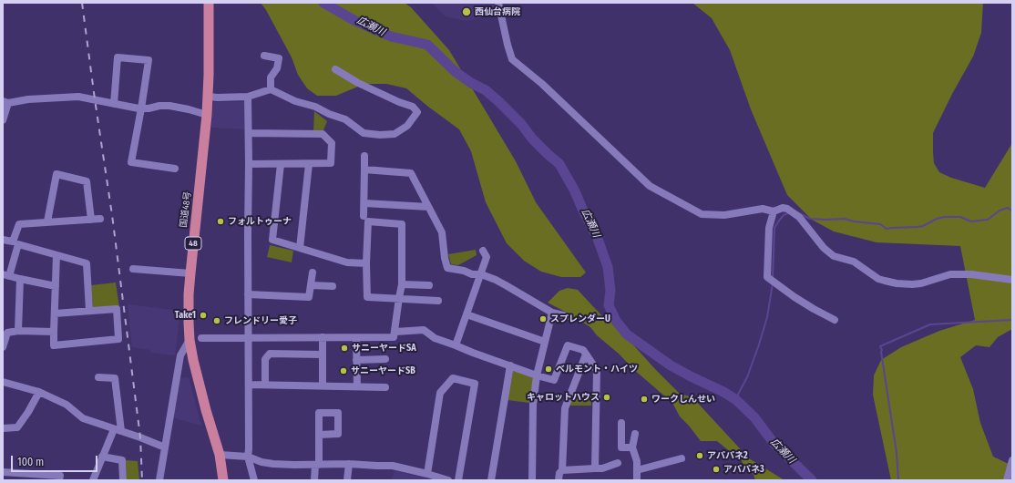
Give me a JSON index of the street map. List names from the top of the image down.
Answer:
{
  "streets": {
    "highway": ["国道48号", "48"]
  },
  "water": ["広瀬川"],
  "places": [
    "西仙台病院",
    "フォルトゥーナ",
    "Take1",
    "スプレンダーU",
    "フレンドリー愛子",
    "サニーヤードSA",
    "ベルモント・ハイツ",
    "サニーヤードSB",
    "キャロットハウス",
    "ワークしんせい",
    "アパパネ2",
    "アパパネ3"
  ],
  "scale_bar": "100 m"
}
